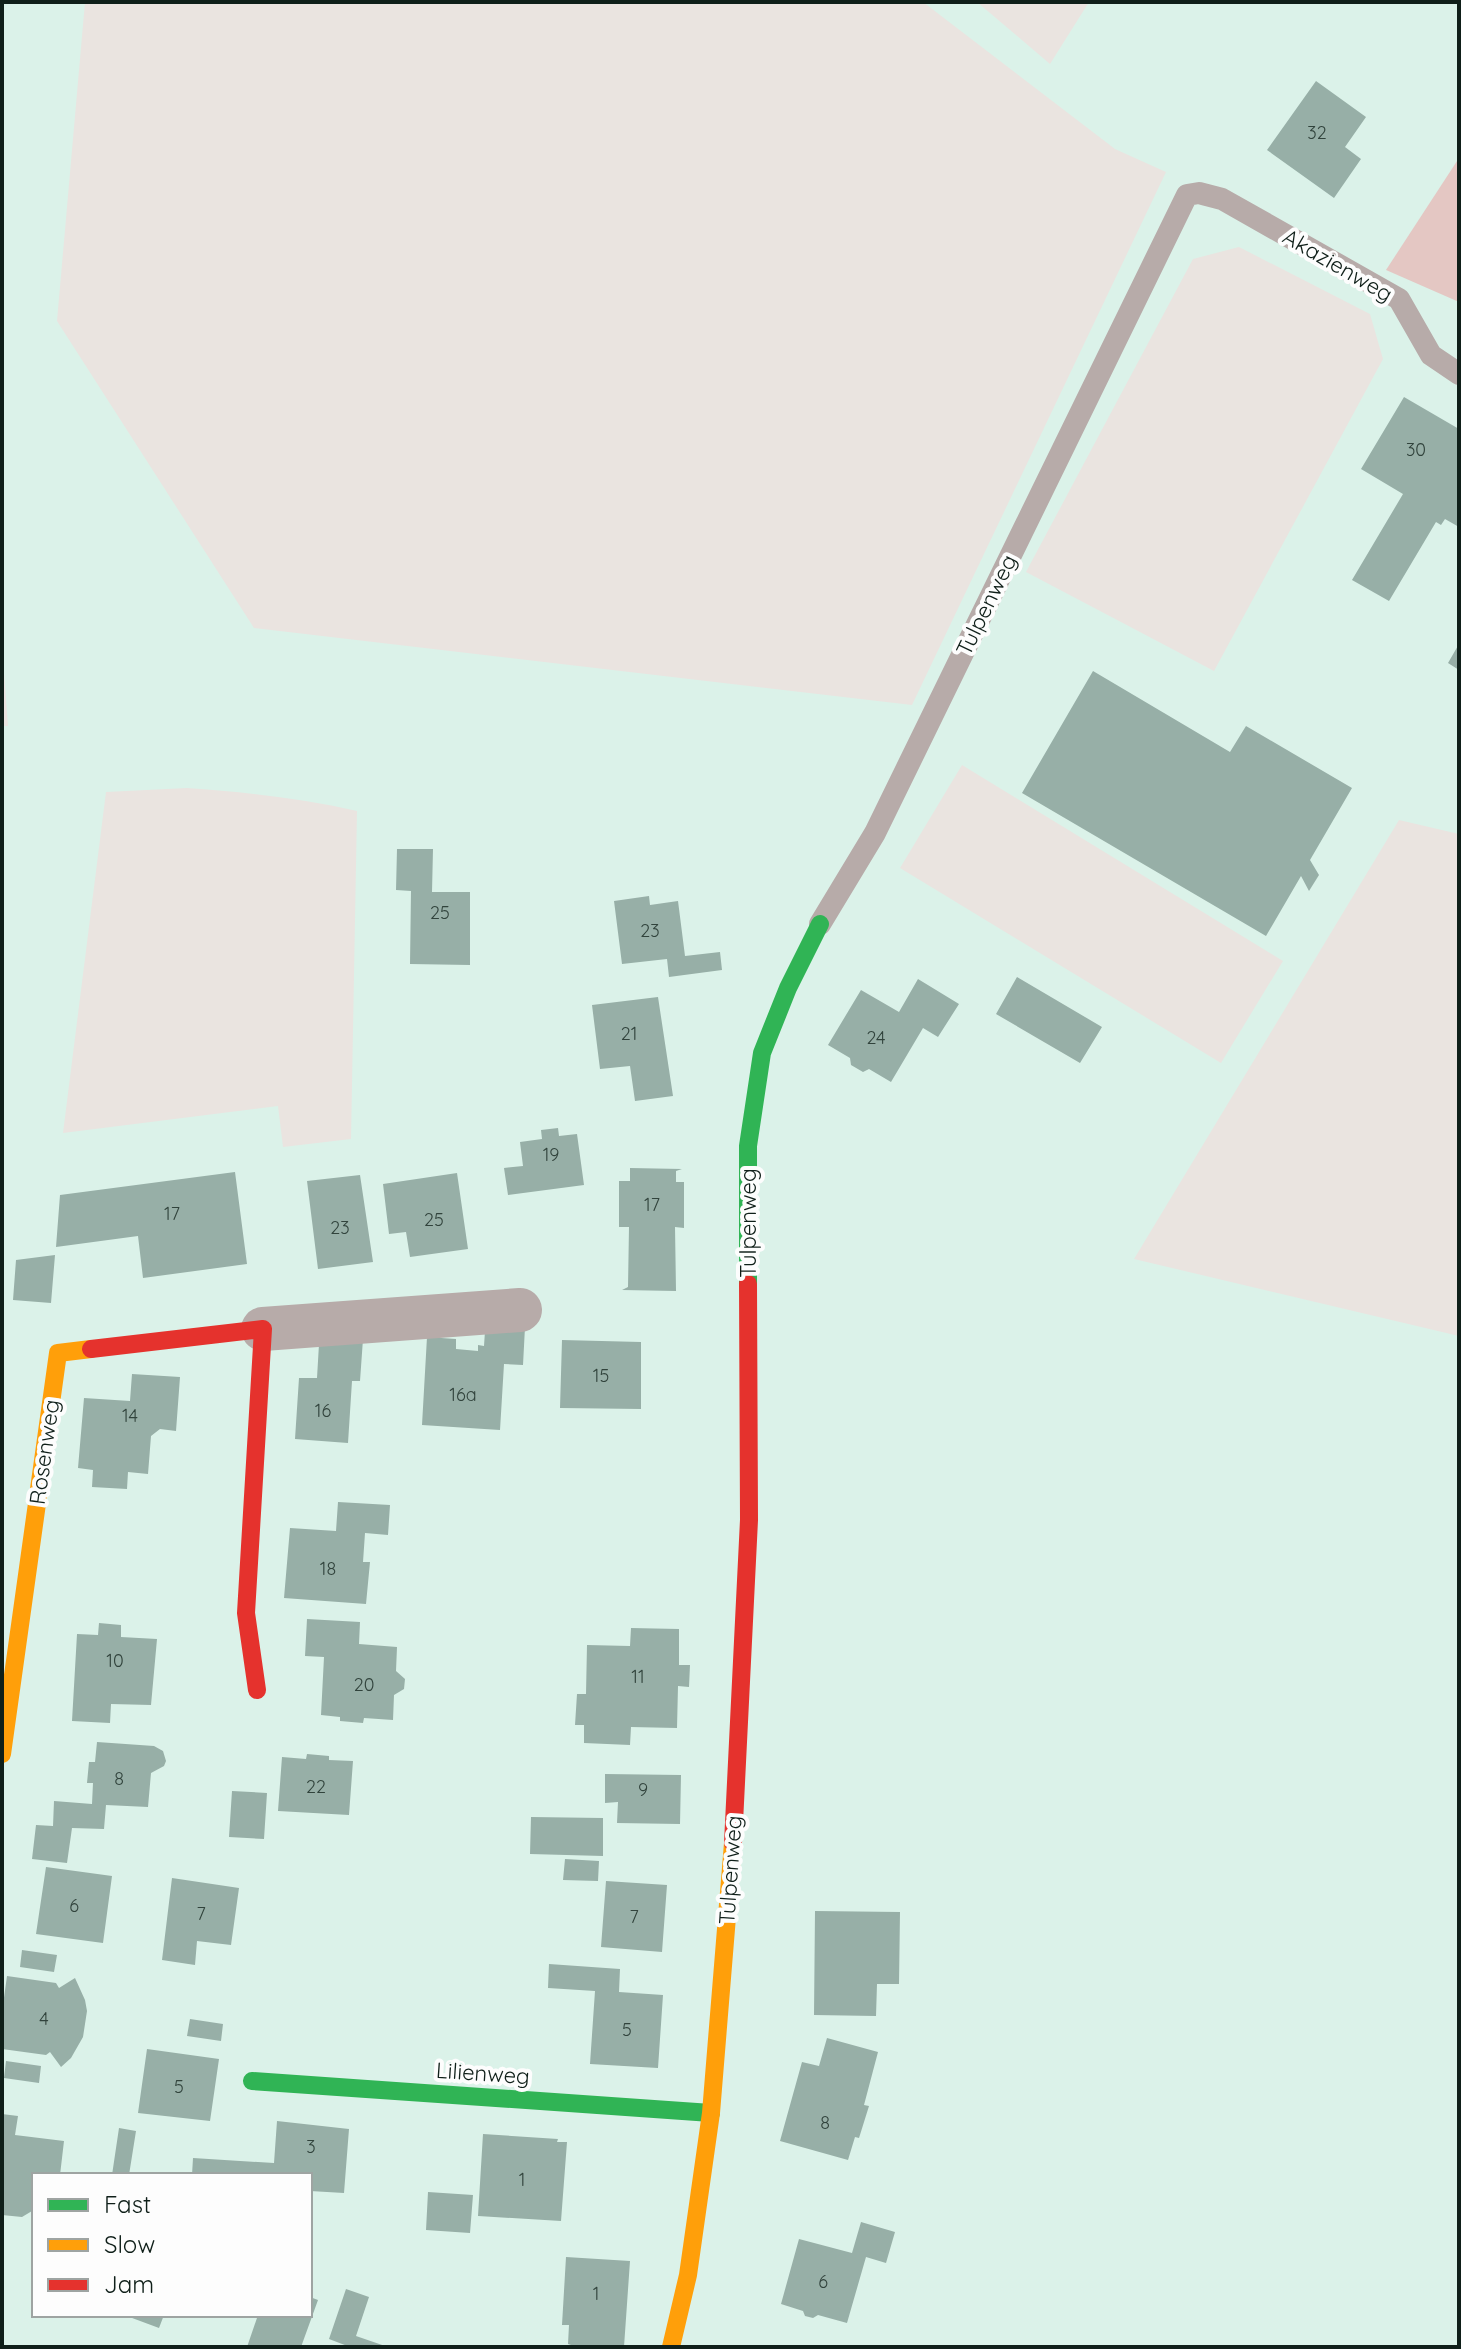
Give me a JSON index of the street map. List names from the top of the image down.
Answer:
{
  "streets": {
    "street": ["Tulpenweg", "Rosenweg", "Lilienweg"],
    "lane": ["Akazienweg"]
  },
  "crossings": [
    ["Akazienweg", "Tulpenweg"],
    ["Tulpenweg", "Lilienweg"]
  ],
  "house_numbers": [
    "32",
    "30",
    "25",
    "23",
    "21",
    "24",
    "19",
    "17",
    "17",
    "25",
    "23",
    "15",
    "16a",
    "16",
    "14",
    "18",
    "10",
    "11",
    "20",
    "8",
    "22",
    "9",
    "6",
    "7",
    "7",
    "4",
    "5",
    "5",
    "8",
    "3",
    "1",
    "6",
    "1"
  ],
  "legend": ["Fast", "Slow", "Jam"]
}
